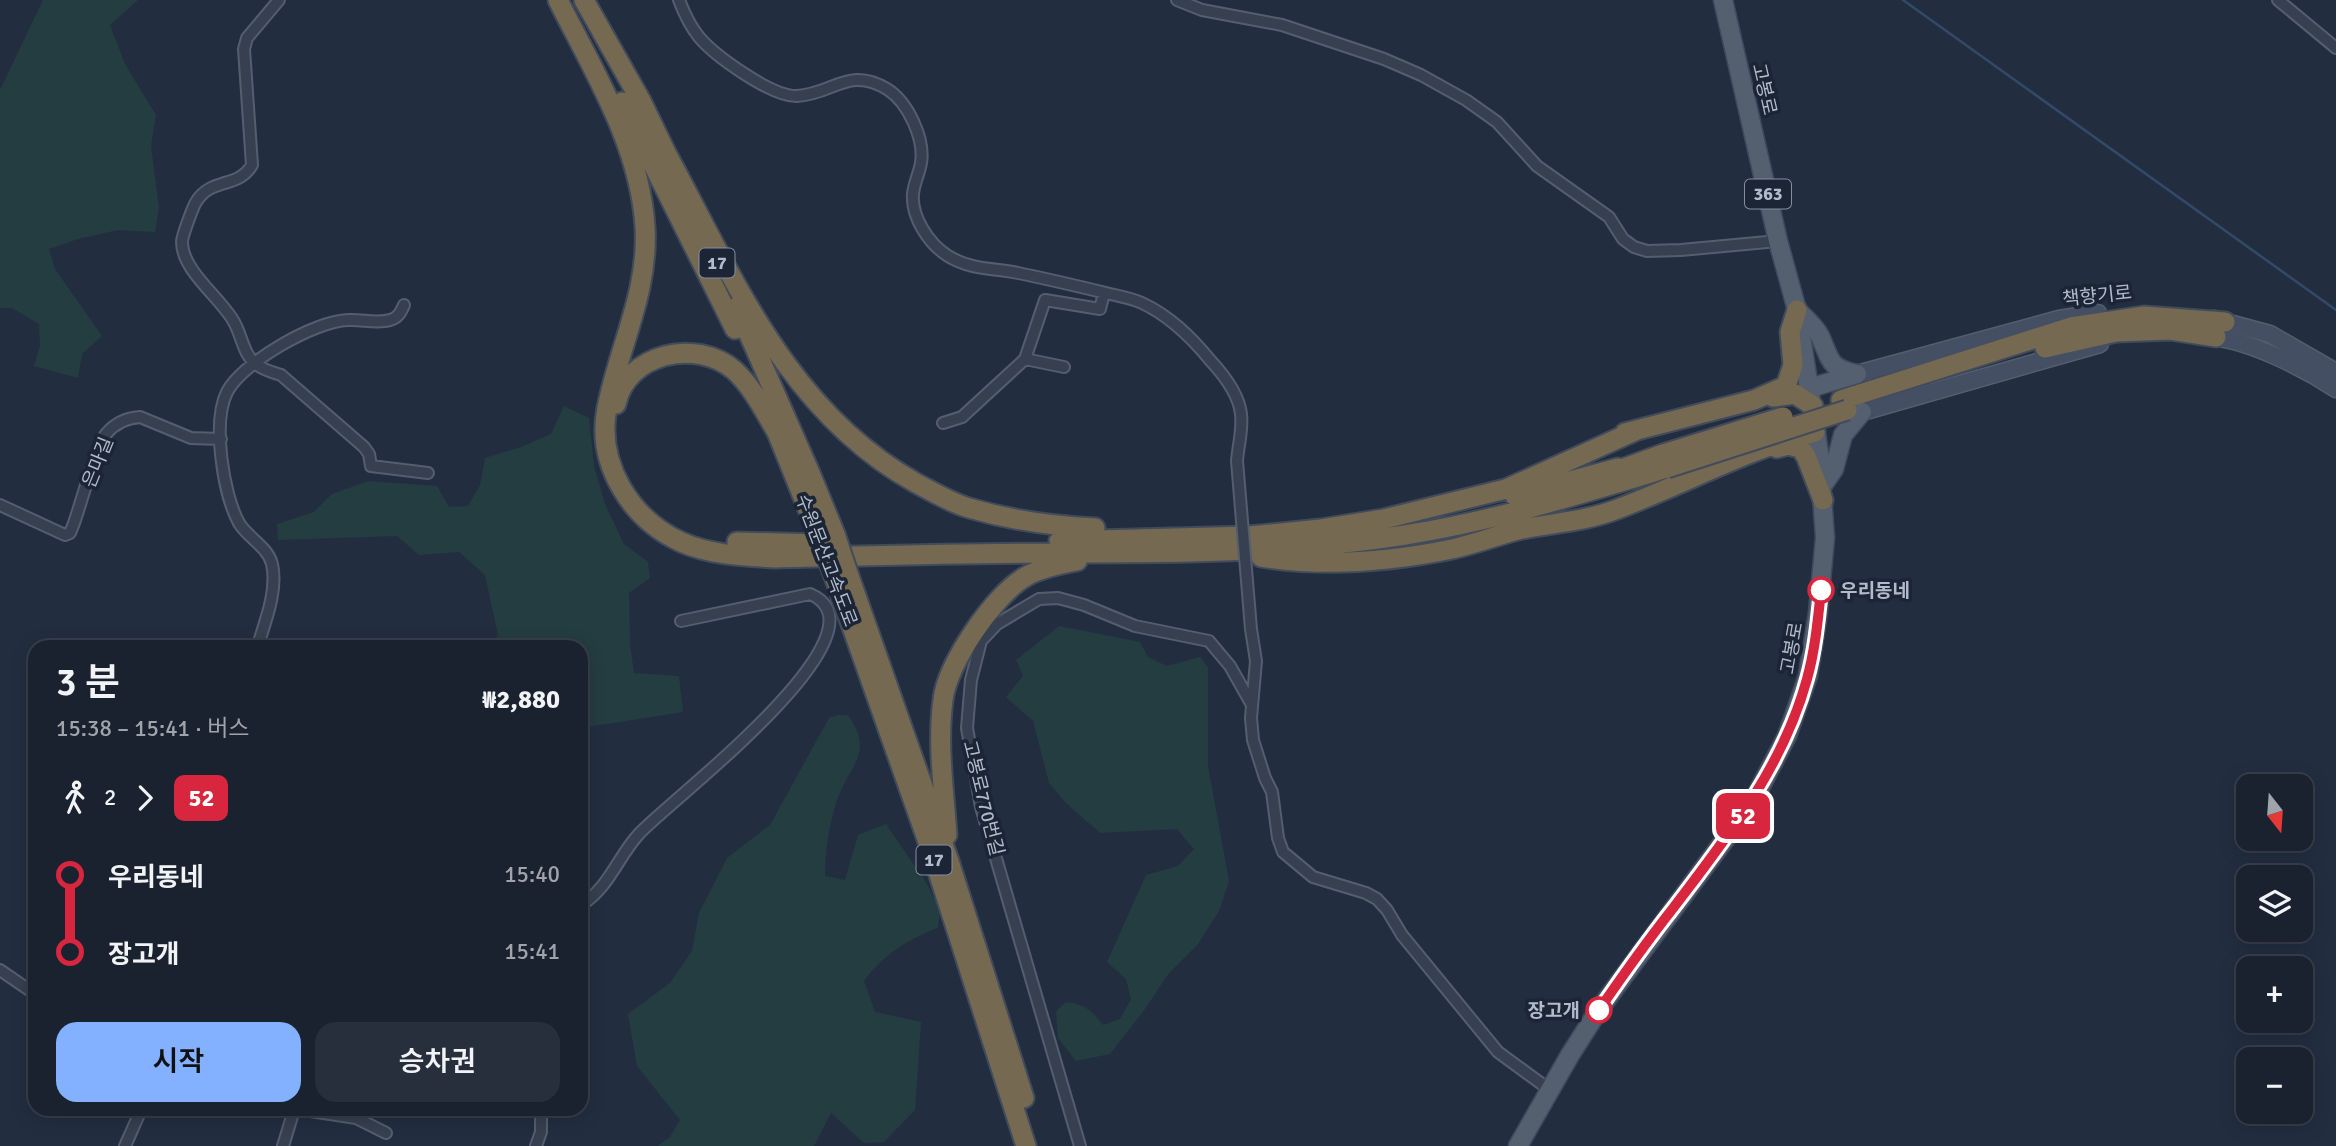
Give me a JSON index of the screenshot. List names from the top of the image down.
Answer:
{
  "streets": {
    "highway": ["17", "수원문산고속도로"],
    "main road": ["고봉로", "363", "책향기로"],
    "street": ["은마길", "고봉로770번길"]
  },
  "places": ["우리동네", "장고개"],
  "lines": ["bus line 52"],
  "north": "bottom",
  "page": {
    "on_map": "52",
    "heading": ["3 분", "15:38 – 15:41 · 버스", "₩2,880"],
    "legs": ["2", "52"],
    "map_buttons": ["+", "−"],
    "list": [
      {
        "name": "우리동네",
        "value": "15:40"
      },
      {
        "name": "장고개",
        "value": "15:41"
      }
    ],
    "buttons": ["시작", "승차권"]
  }
}
